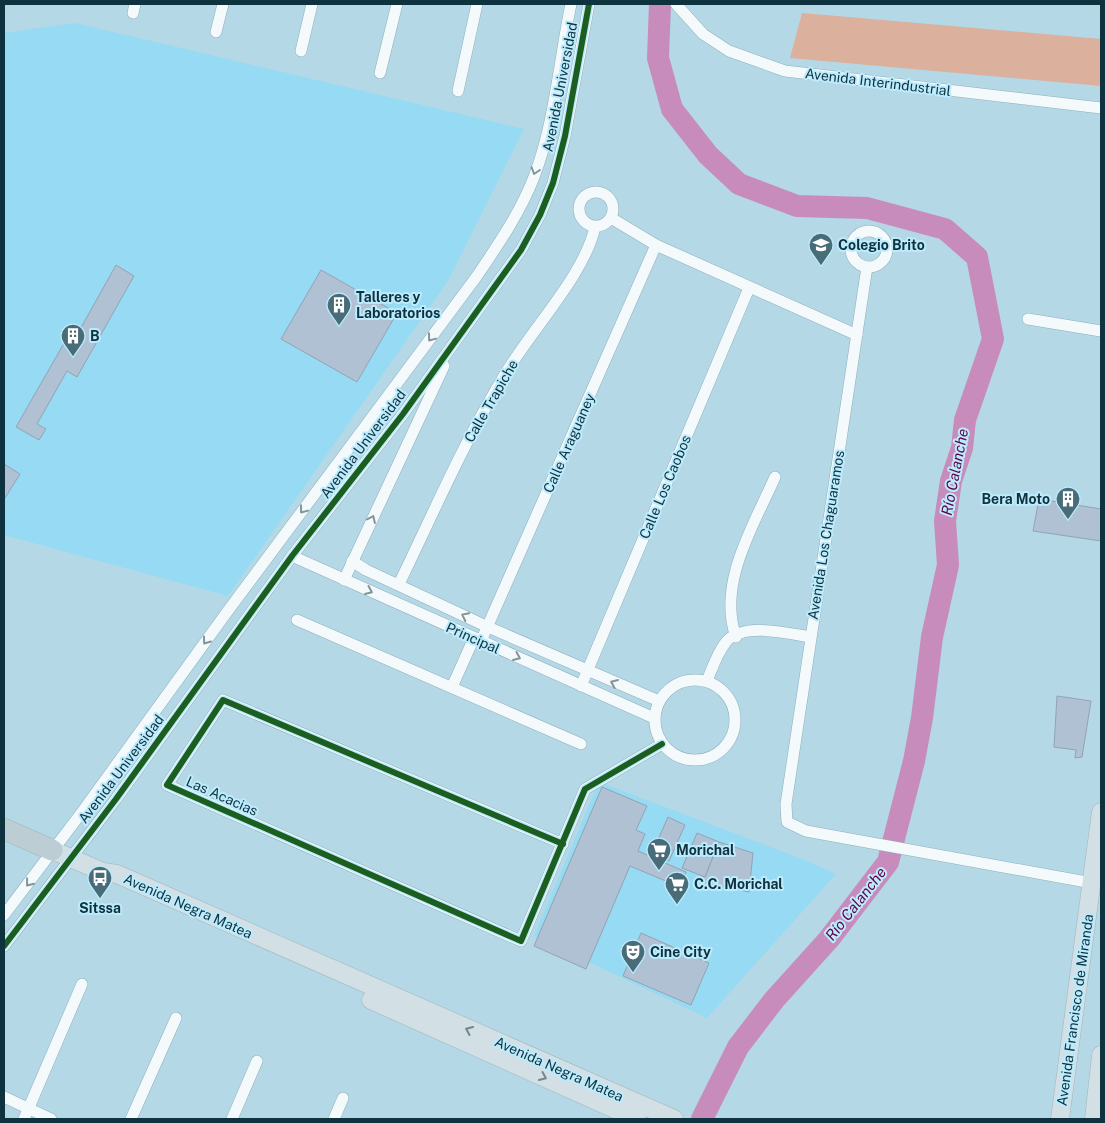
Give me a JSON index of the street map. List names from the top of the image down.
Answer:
{
  "streets": {
    "main road": ["Avenida Negra Matea", "Avenida Francisco de Miranda"],
    "street": [
      "Avenida Interindustrial",
      "Avenida Universidad",
      "Calle Trapiche",
      "Calle Araguaney",
      "Calle Los Caobos",
      "Avenida Los Chaguaramos",
      "Principal",
      "Las Acacias"
    ]
  },
  "crossings": [
    ["Avenida Universidad", "Principal"],
    ["Calle Trapiche", "Principal"],
    ["Calle Araguaney", "Principal"],
    ["Calle Los Caobos", "Principal"],
    ["Avenida Los Chaguaramos", "Avenida Francisco de Miranda"],
    ["Principal", "Las Acacias"]
  ],
  "water": ["Río Calanche"],
  "places": {
    "school or university": ["Colegio Brito"],
    "building": ["Talleres y Laboratorios", "B", "Bera Moto"],
    "supermarket": ["Morichal", "C.C. Morichal"],
    "bus stop": ["Sitssa"],
    "theatre": ["Cine City"]
  }
}
